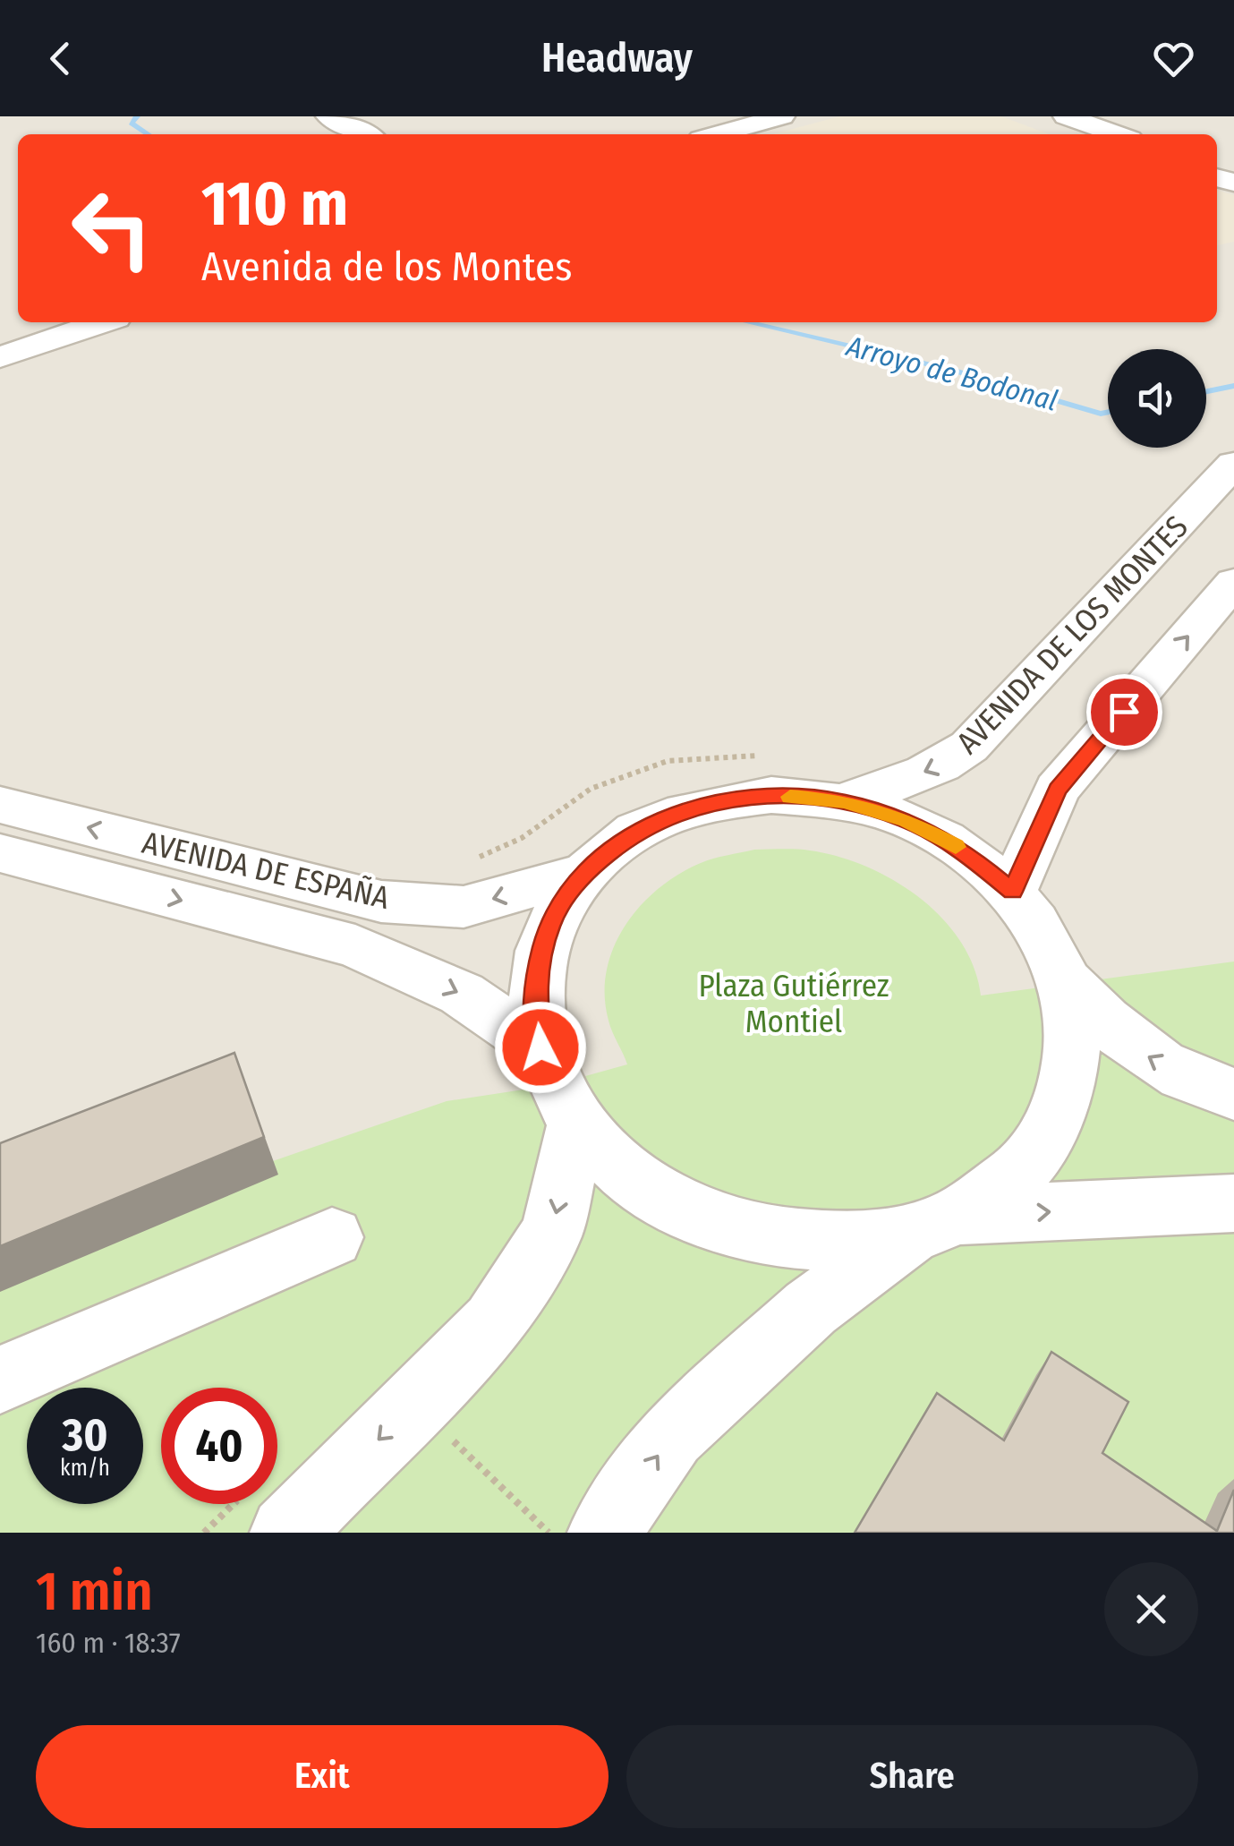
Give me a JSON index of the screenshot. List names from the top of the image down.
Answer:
{
  "streets": {
    "street": ["AVENIDA DE LOS MONTES", "AVENIDA DE ESPAÑA"]
  },
  "water": ["Arroyo de Bodonal"],
  "parks": ["Plaza Gutiérrez Montiel"],
  "page": {
    "header": "Headway",
    "turn": ["110 m", "Avenida de los Montes"],
    "speed": "30 km/h",
    "limit": "40",
    "heading": ["1 min", "160 m · 18:37"],
    "buttons": ["Exit", "Share"]
  }
}
